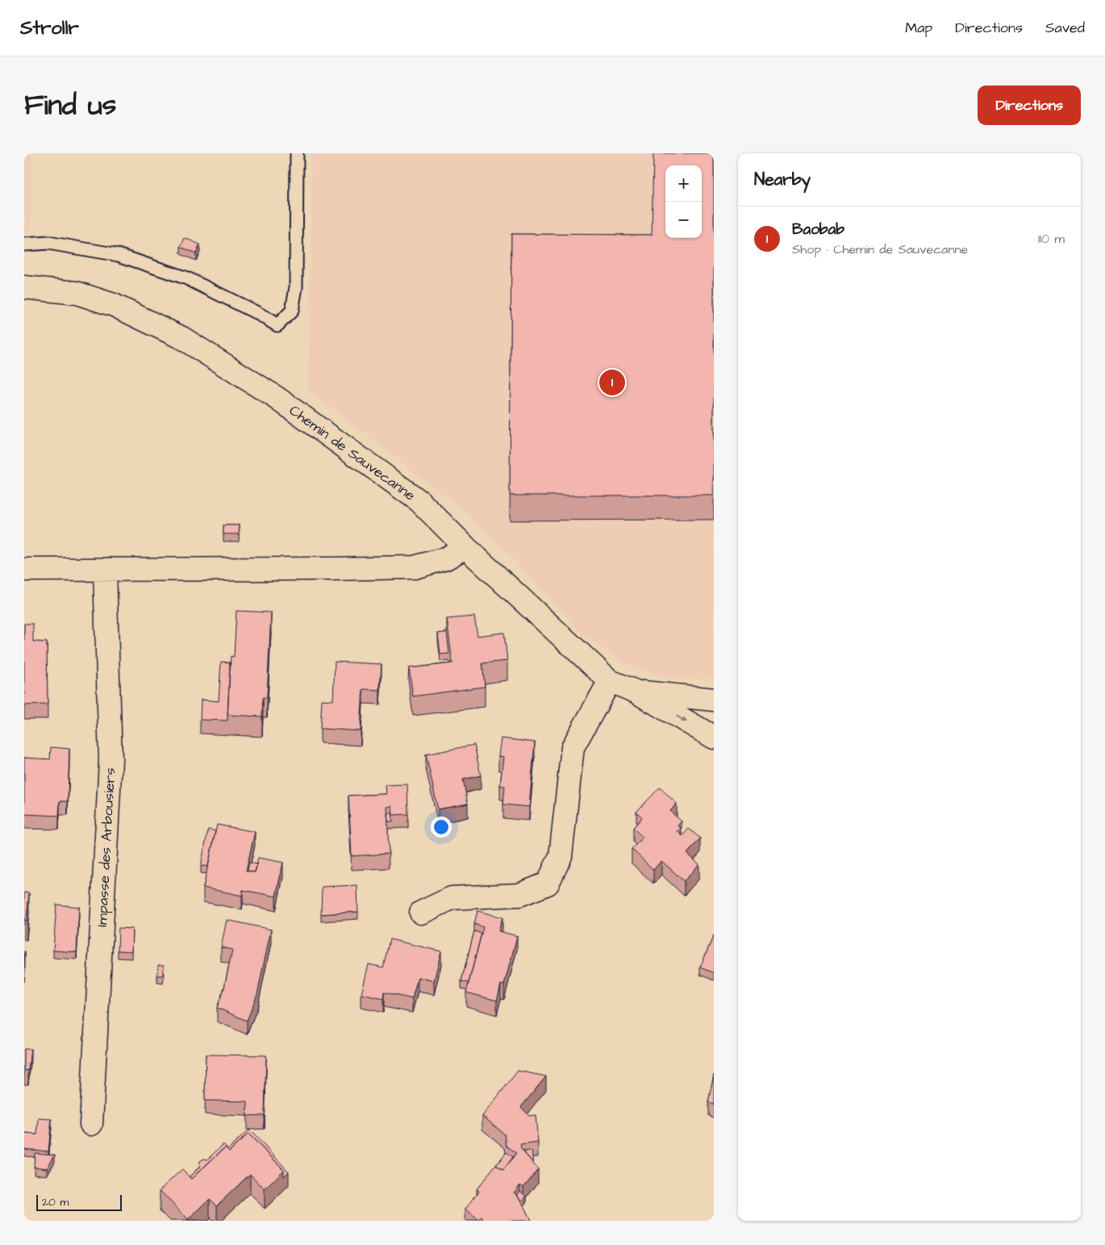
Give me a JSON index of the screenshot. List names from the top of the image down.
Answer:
{
  "streets": {
    "street": ["Chemin de Sauvecanne", "Impasse des Arbousiers"]
  },
  "scale_bar": "20 m",
  "page": {
    "header": "Strollr",
    "nav": ["Map", "Directions", "Saved"],
    "title": "Find us",
    "buttons": "Directions",
    "heading": "Nearby",
    "map_buttons": ["+", "−"],
    "list": [
      {
        "mark": "1",
        "name": "Baobab",
        "note": "Shop · Chemin de Sauvecanne",
        "value": "110 m"
      }
    ],
    "pins": "1",
    "scale": "20 m"
  }
}
